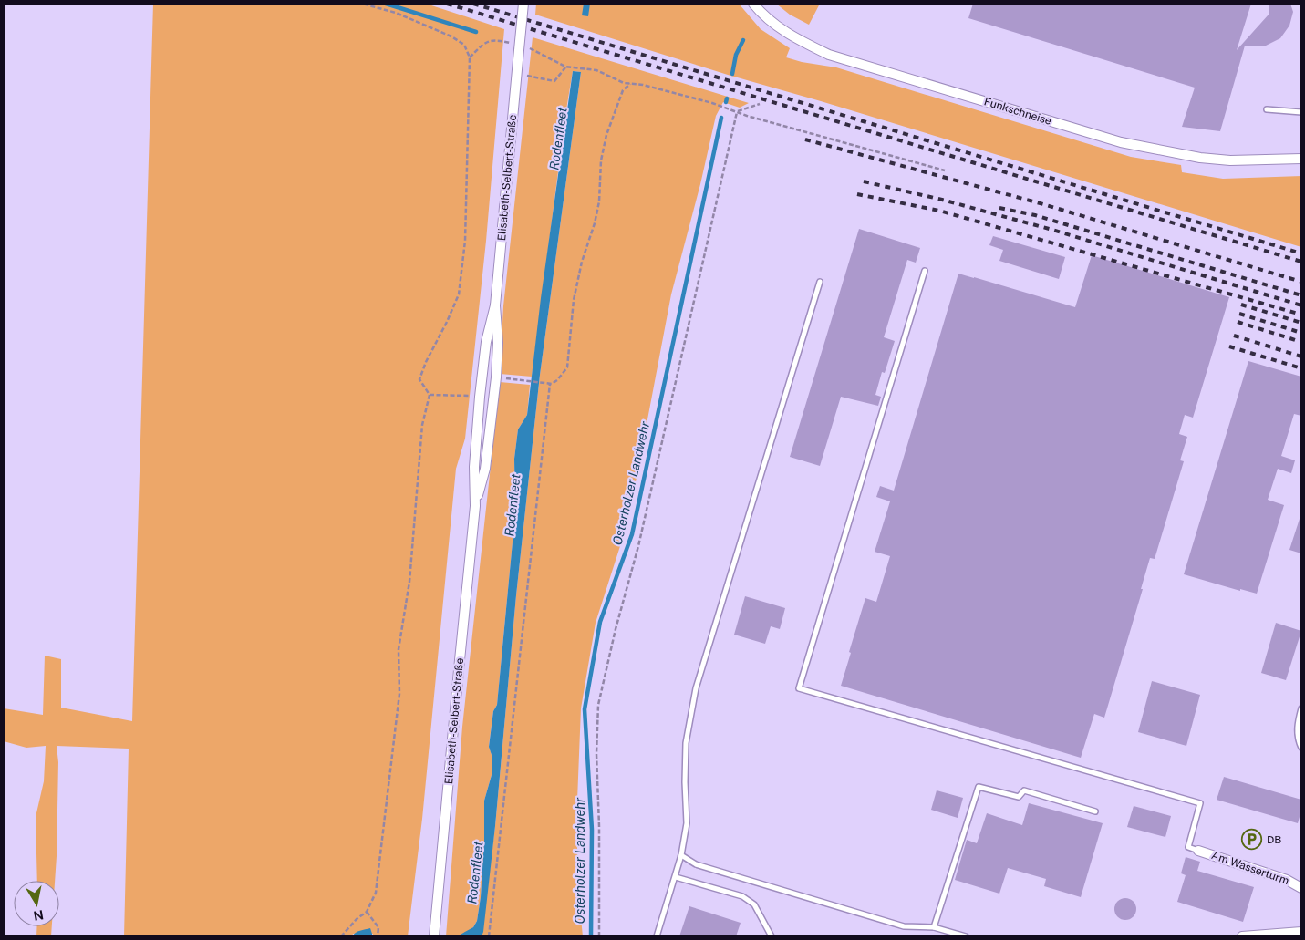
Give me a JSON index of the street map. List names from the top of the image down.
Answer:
{
  "streets": {
    "street": ["Funkschneise", "Elisabeth-Selbert-Straße", "Am Wasserturm"]
  },
  "water": ["Rodenfleet", "Osterholzer Landwehr"],
  "places": {
    "parking": ["DB"]
  },
  "north": "bottom"
}
